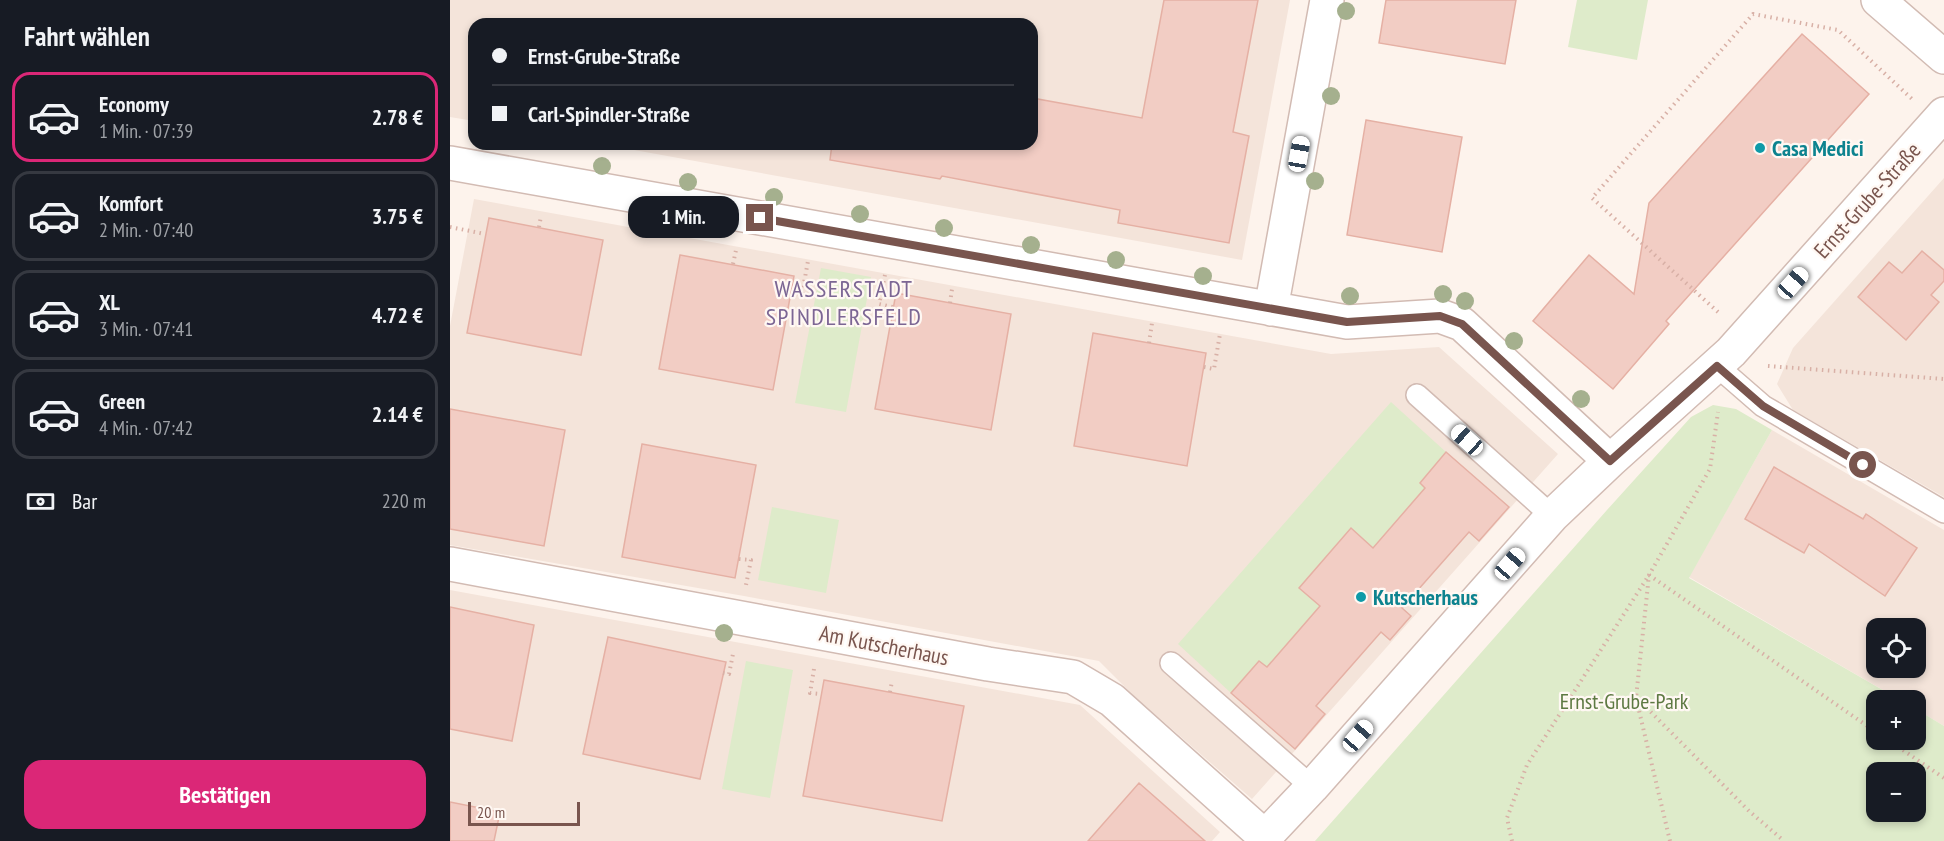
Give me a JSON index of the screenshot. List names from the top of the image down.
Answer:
{
  "streets": {
    "street": ["Ernst-Grube-Straße", "Am Kutscherhaus"]
  },
  "crossings": [
    ["Ernst-Grube-Straße", "Am Kutscherhaus"]
  ],
  "districts": ["WASSERSTADT SPINDLERSFELD"],
  "parks": ["Ernst-Grube-Park"],
  "places": ["Casa Medici", "Kutscherhaus"],
  "scale_bar": "20 m",
  "page": {
    "heading": "Fahrt wählen",
    "banner": ["Ernst-Grube-Straße", "Carl-Spindler-Straße"],
    "list": [
      {
        "name": "Economy",
        "note": "1 Min. · 07:39",
        "value": "2.78 €"
      },
      {
        "name": "Komfort",
        "note": "2 Min. · 07:40",
        "value": "3.75 €"
      },
      {
        "name": "XL",
        "note": "3 Min. · 07:41",
        "value": "4.72 €"
      },
      {
        "name": "Green",
        "note": "4 Min. · 07:42",
        "value": "2.14 €"
      }
    ],
    "bubble": "1 Min.",
    "pay": ["Bar", "220 m"],
    "map_buttons": ["+", "−"],
    "buttons": "Bestätigen",
    "scale": "20 m"
  }
}
